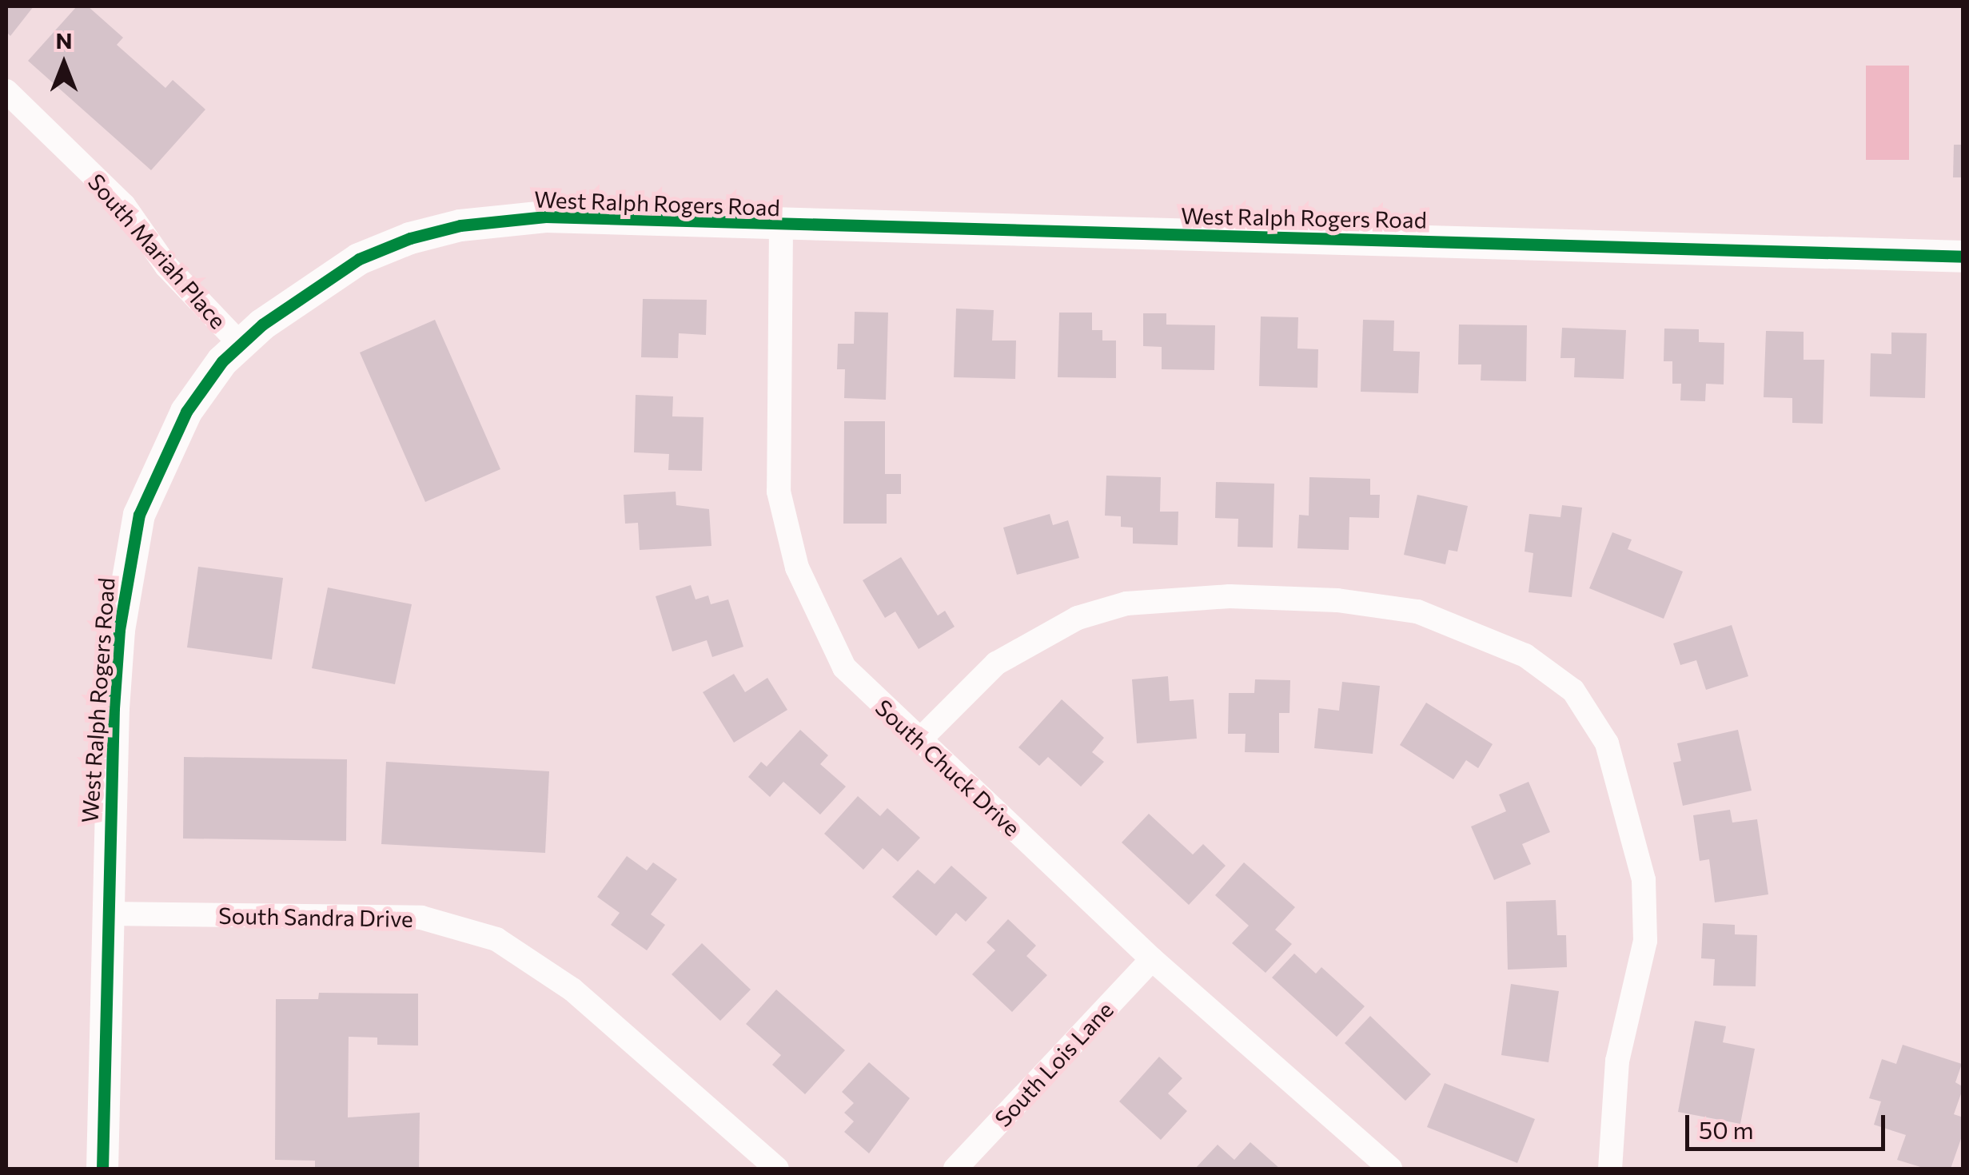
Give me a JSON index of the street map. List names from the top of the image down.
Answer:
{
  "streets": {
    "street": [
      "West Ralph Rogers Road",
      "South Mariah Place",
      "South Chuck Drive",
      "South Sandra Drive",
      "South Lois Lane"
    ]
  },
  "crossings": [
    ["West Ralph Rogers Road", "South Mariah Place"],
    ["West Ralph Rogers Road", "South Chuck Drive"],
    ["West Ralph Rogers Road", "South Sandra Drive"],
    ["South Chuck Drive", "South Lois Lane"]
  ],
  "scale_bar": "50 m",
  "north": "top"
}
